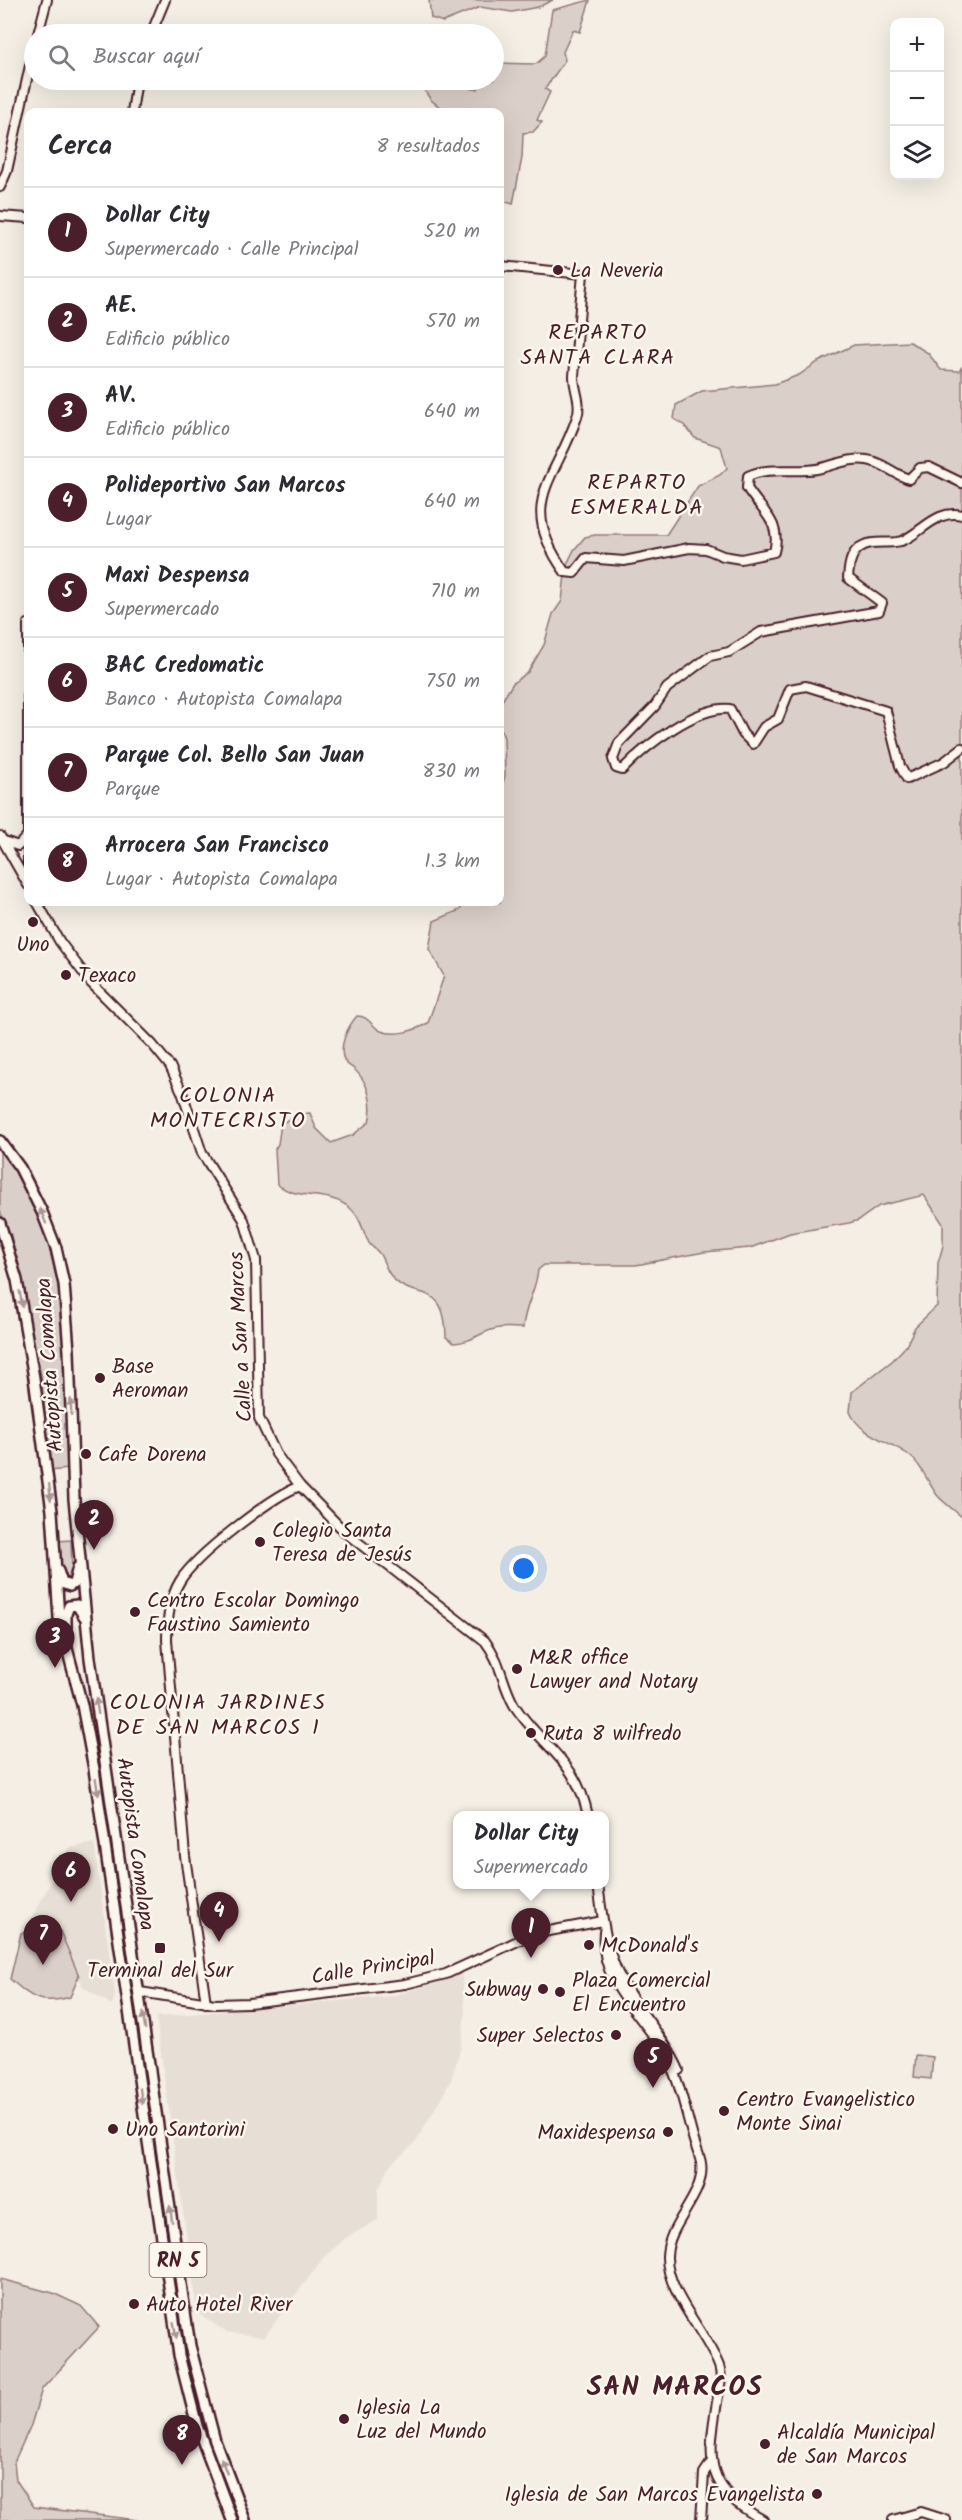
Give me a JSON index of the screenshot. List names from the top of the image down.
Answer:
{
  "streets": {
    "highway": ["Autopista Comalapa", "RN 5"],
    "main road": ["Calle a San Marcos", "Calle Principal"]
  },
  "crossings": [
    ["Autopista Comalapa", "Calle Principal"]
  ],
  "districts": [
    "REPARTO SANTA CLARA",
    "REPARTO ESMERALDA",
    "COLONIA MONTECRISTO",
    "COLONIA JARDINES DE SAN MARCOS 1",
    "SAN MARCOS"
  ],
  "places": {
    "other": [
      "La Neveria",
      "Uno",
      "Texaco",
      "Base Aeroman",
      "Cafe Dorena",
      "Colegio Santa Teresa de Jesús",
      "Centro Escolar Domingo Faustino Samiento",
      "M&R office Lawyer and Notary",
      "Ruta 8 wilfredo",
      "McDonald's",
      "Subway",
      "Plaza Comercial El Encuentro",
      "Super Selectos",
      "Centro Evangelistico Monte Sinai",
      "Uno Santorini",
      "Maxidespensa",
      "Auto Hotel River",
      "Iglesia La Luz del Mundo",
      "Alcaldía Municipal de San Marcos",
      "Iglesia de San Marcos Evangelista"
    ],
    "transit": ["Terminal del Sur"]
  },
  "page": {
    "map_buttons": ["+", "−"],
    "search": "Buscar aquí",
    "heading": ["Cerca", "8 resultados"],
    "list": [
      {
        "mark": "1",
        "name": "Dollar City",
        "note": "Supermercado · Calle Principal",
        "value": "520 m"
      },
      {
        "mark": "2",
        "name": "AE.",
        "note": "Edificio público",
        "value": "570 m"
      },
      {
        "mark": "3",
        "name": "AV.",
        "note": "Edificio público",
        "value": "640 m"
      },
      {
        "mark": "4",
        "name": "Polideportivo San Marcos",
        "note": "Lugar",
        "value": "640 m"
      },
      {
        "mark": "5",
        "name": "Maxi Despensa",
        "note": "Supermercado",
        "value": "710 m"
      },
      {
        "mark": "6",
        "name": "BAC Credomatic",
        "note": "Banco · Autopista Comalapa",
        "value": "750 m"
      },
      {
        "mark": "7",
        "name": "Parque Col. Bello San Juan",
        "note": "Parque",
        "value": "830 m"
      },
      {
        "mark": "8",
        "name": "Arrocera San Francisco",
        "note": "Lugar · Autopista Comalapa",
        "value": "1.3 km"
      }
    ],
    "pins": [
      "2",
      "3",
      "6",
      "4",
      "1",
      "7",
      "5",
      "8"
    ],
    "popup": ["Dollar City", "Supermercado"]
  }
}
